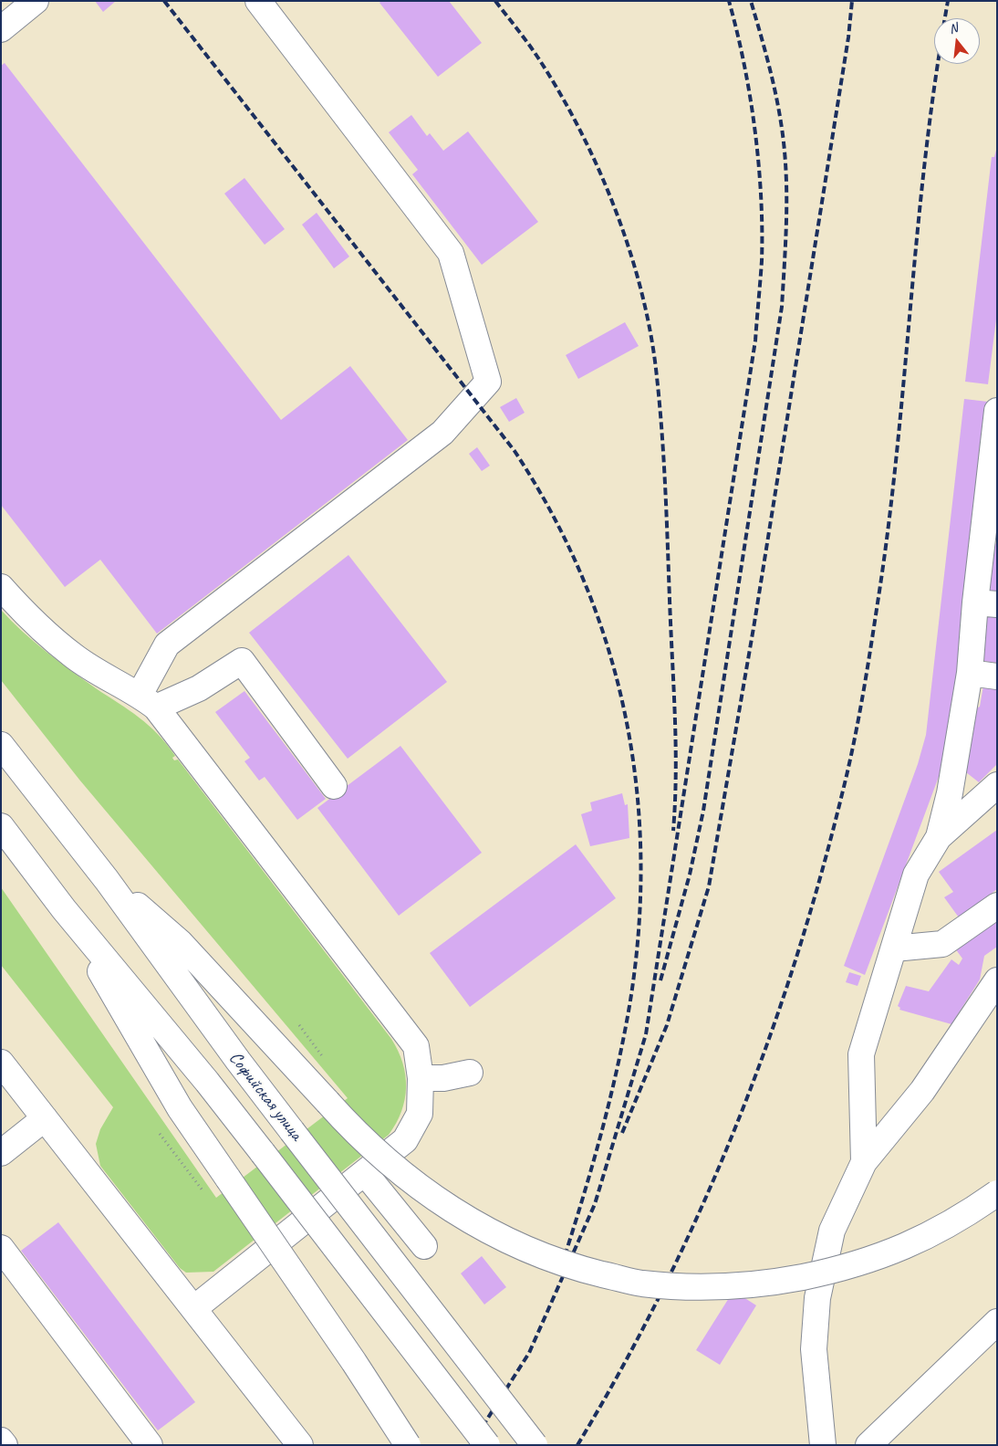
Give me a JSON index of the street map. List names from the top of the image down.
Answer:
{
  "streets": {
    "main road": ["Софийская улица"]
  },
  "north": "top"
}
